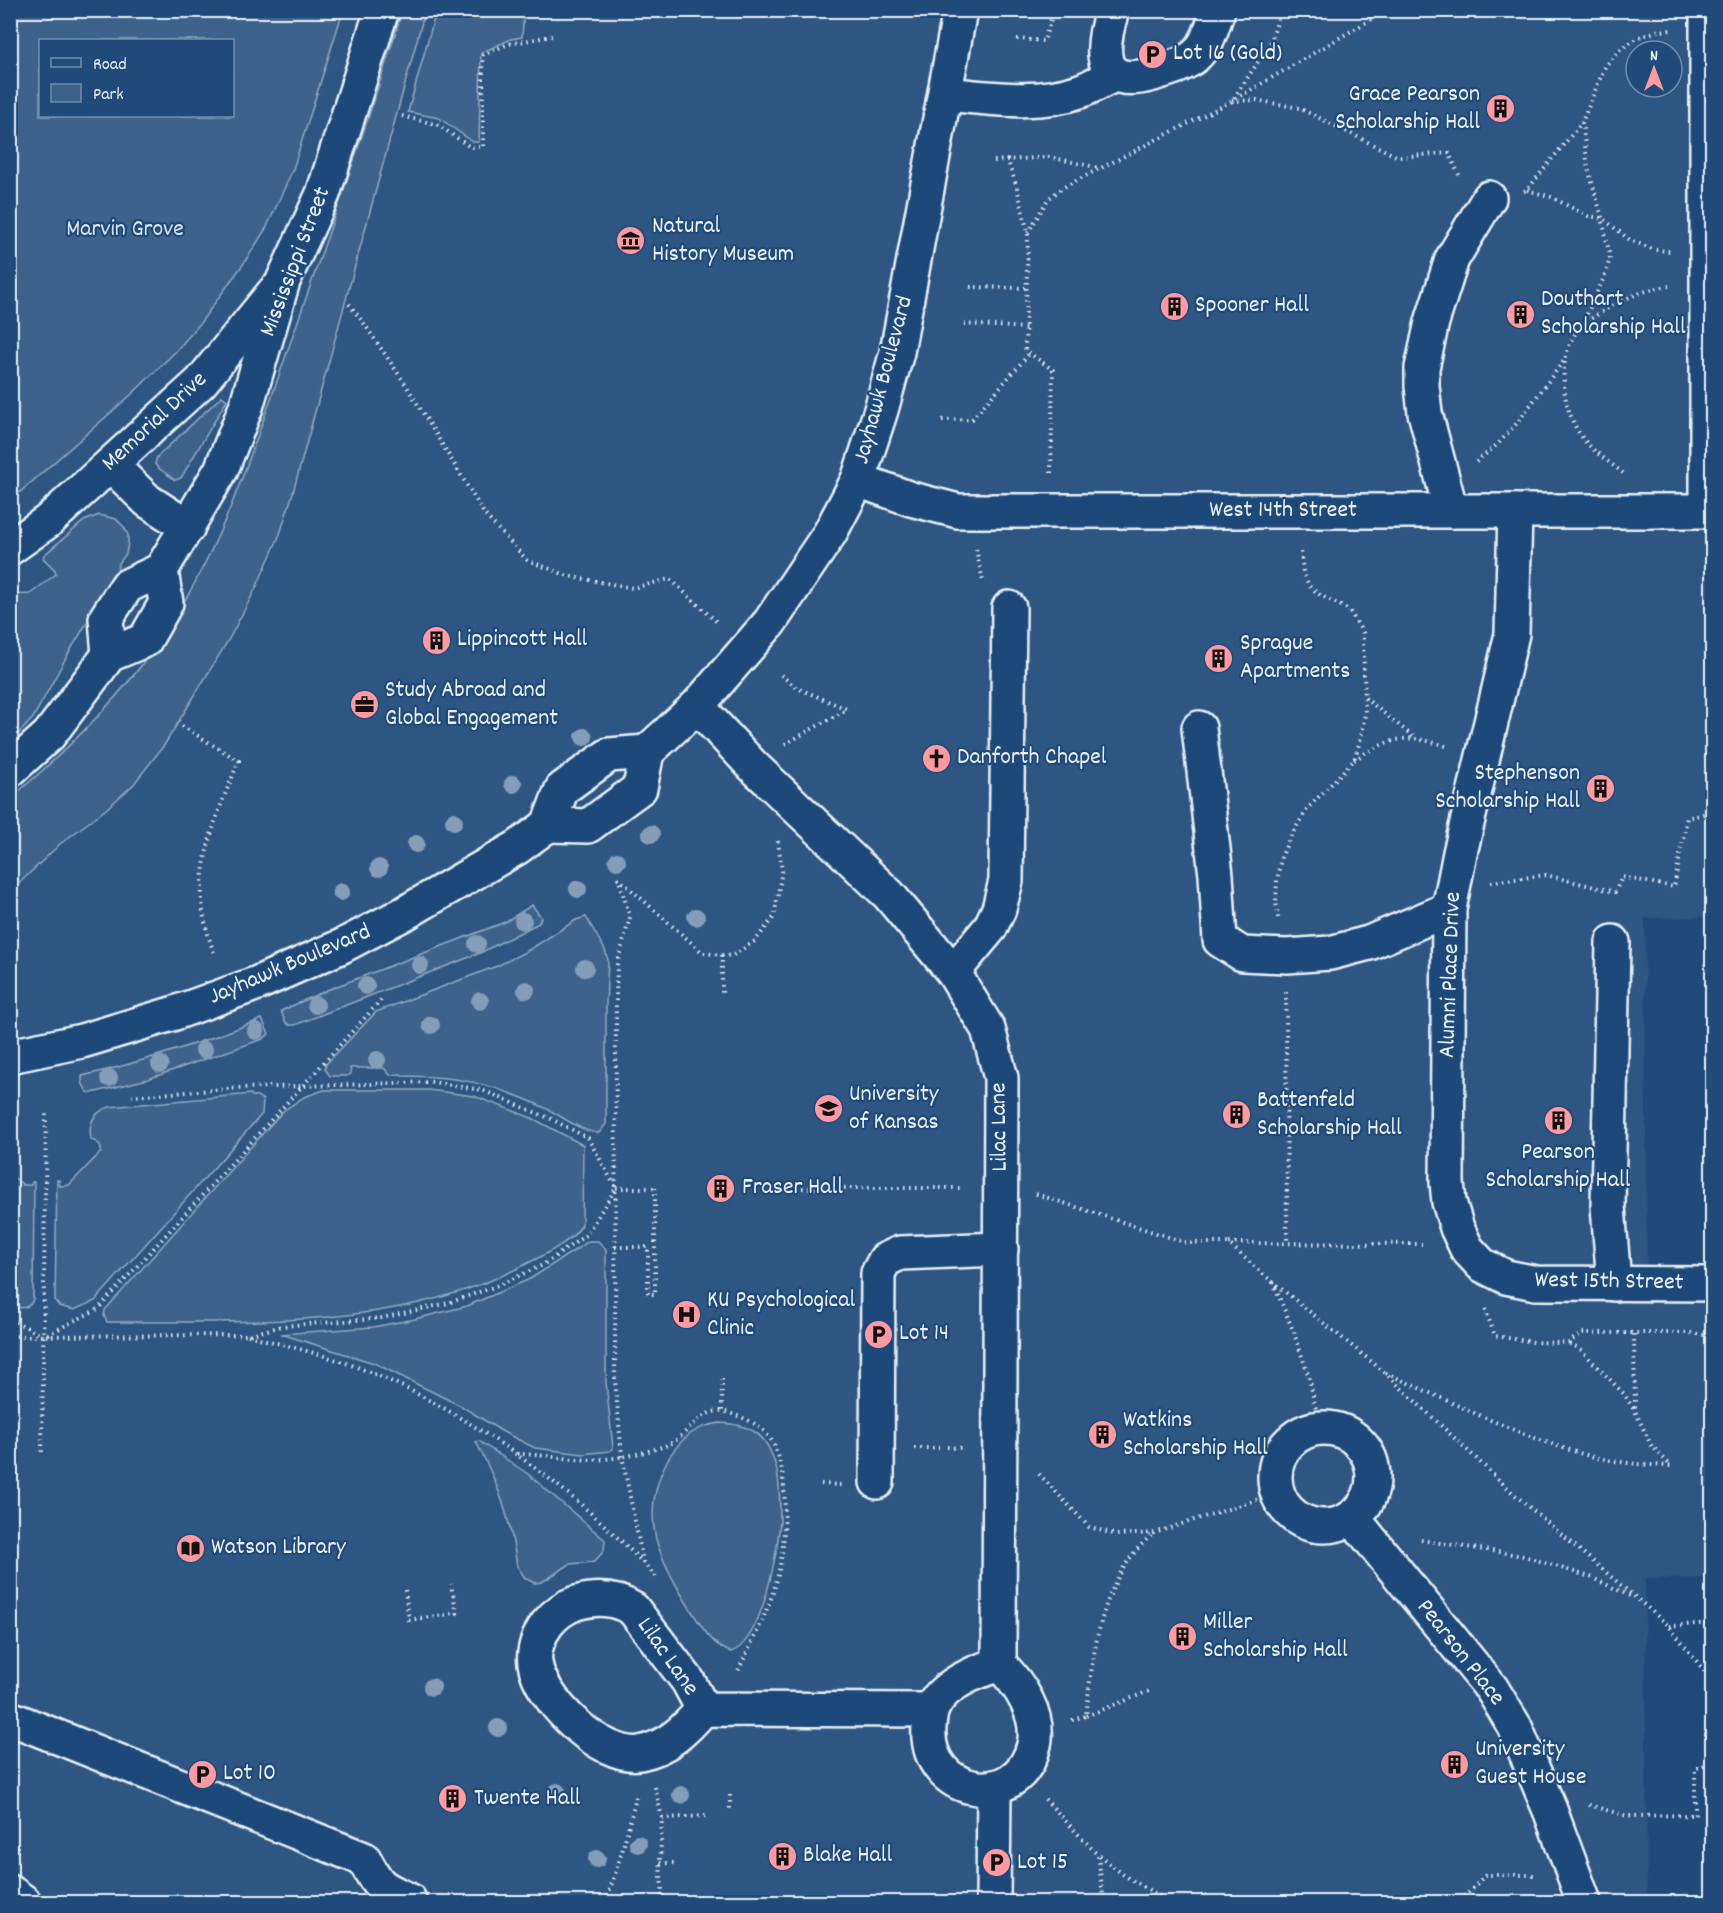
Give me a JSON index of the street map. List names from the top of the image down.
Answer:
{
  "streets": {
    "street": [
      "Mississippi Street",
      "Jayhawk Boulevard",
      "Memorial Drive",
      "West 14th Street",
      "Alumni Place Drive",
      "Lilac Lane",
      "West 15th Street",
      "Pearson Place"
    ]
  },
  "crossings": [
    ["Mississippi Street", "Memorial Drive"],
    ["Jayhawk Boulevard", "West 14th Street"],
    ["Jayhawk Boulevard", "Lilac Lane"],
    ["West 14th Street", "Alumni Place Drive"],
    ["Alumni Place Drive", "West 15th Street"]
  ],
  "parks": ["Marvin Grove"],
  "places": {
    "parking": [
      "Lot 16 (Gold)",
      "Lot 14",
      "Lot 10",
      "Lot 15"
    ],
    "building": [
      "Grace Pearson Scholarship Hall",
      "Spooner Hall",
      "Douthart Scholarship Hall",
      "Lippincott Hall",
      "Sprague Apartments",
      "Stephenson Scholarship Hall",
      "Battenfeld Scholarship Hall",
      "Pearson Scholarship Hall",
      "Fraser Hall",
      "Watkins Scholarship Hall",
      "Miller Scholarship Hall",
      "University Guest House",
      "Twente Hall",
      "Blake Hall"
    ],
    "museum": ["Natural History Museum"],
    "office": ["Study Abroad and Global Engagement"],
    "church": ["Danforth Chapel"],
    "school or university": ["University of Kansas"],
    "hospital": ["KU Psychological Clinic"],
    "library": ["Watson Library"]
  },
  "legend": ["Road", "Park"],
  "north": "top"
}
